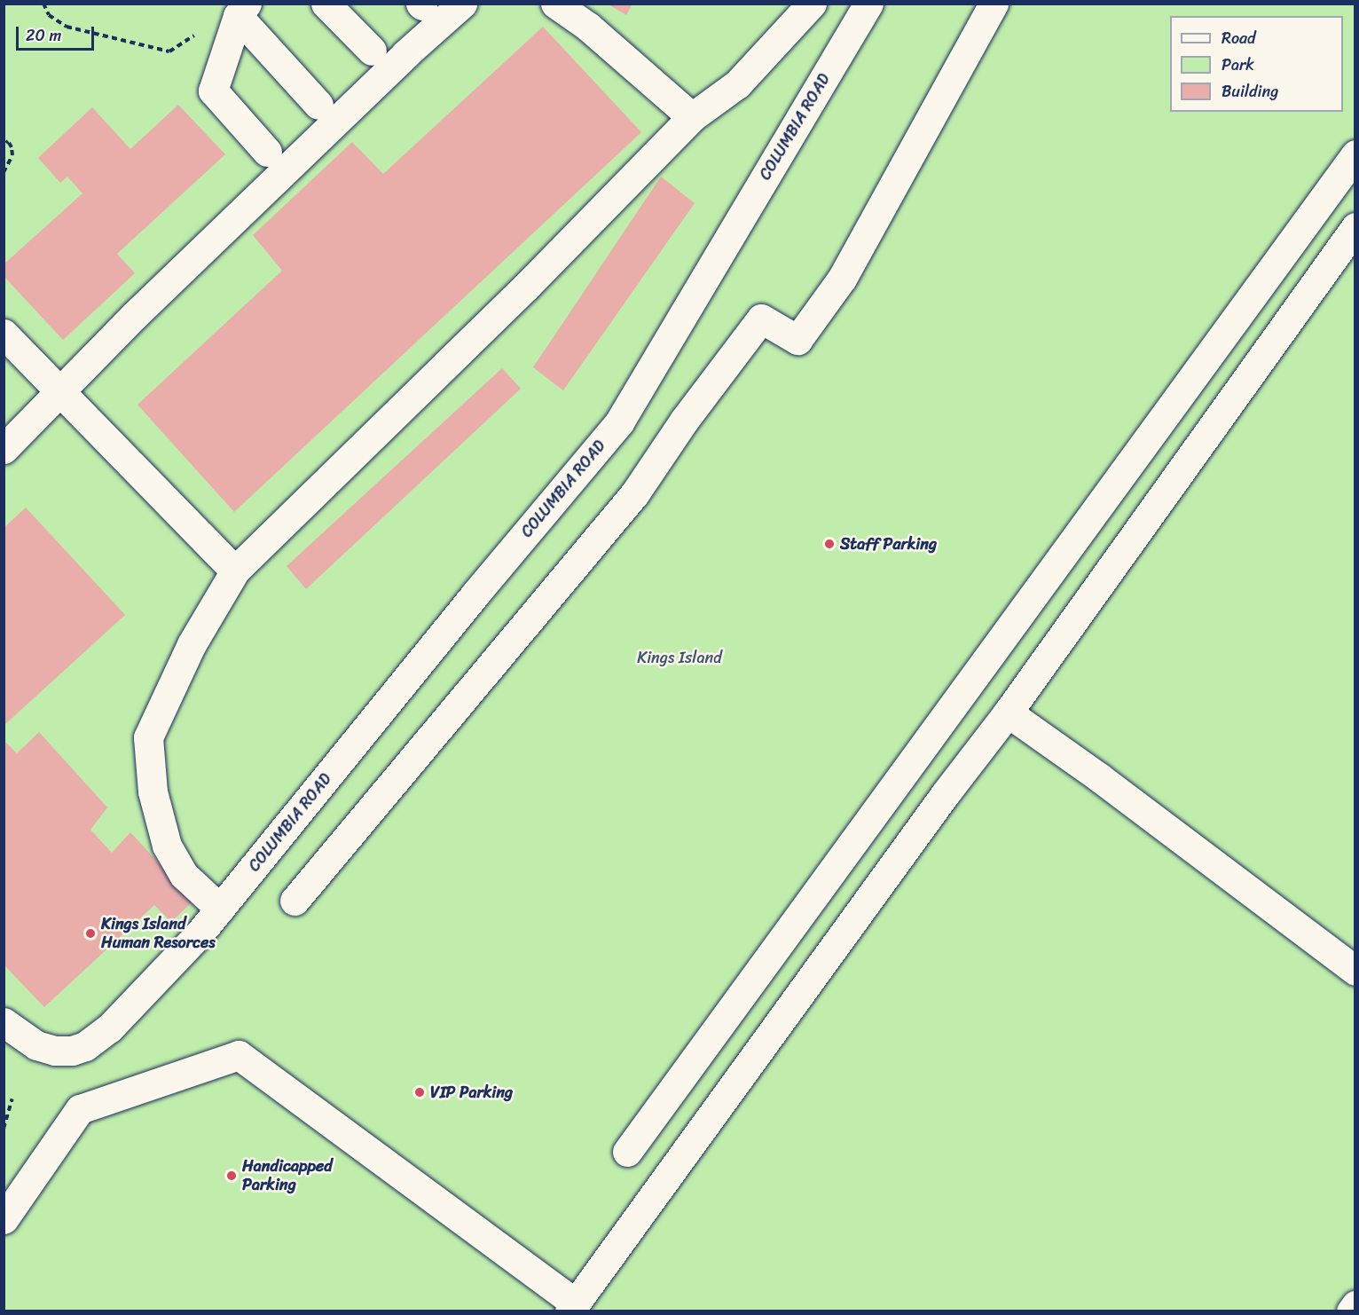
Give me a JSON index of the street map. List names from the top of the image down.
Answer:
{
  "streets": {
    "lane": ["COLUMBIA ROAD"]
  },
  "parks": ["Kings Island"],
  "places": [
    "Staff Parking",
    "Kings Island Human Resorces",
    "VIP Parking",
    "Handicapped Parking"
  ],
  "legend": ["Road", "Park", "Building"],
  "scale_bar": "20 m"
}
